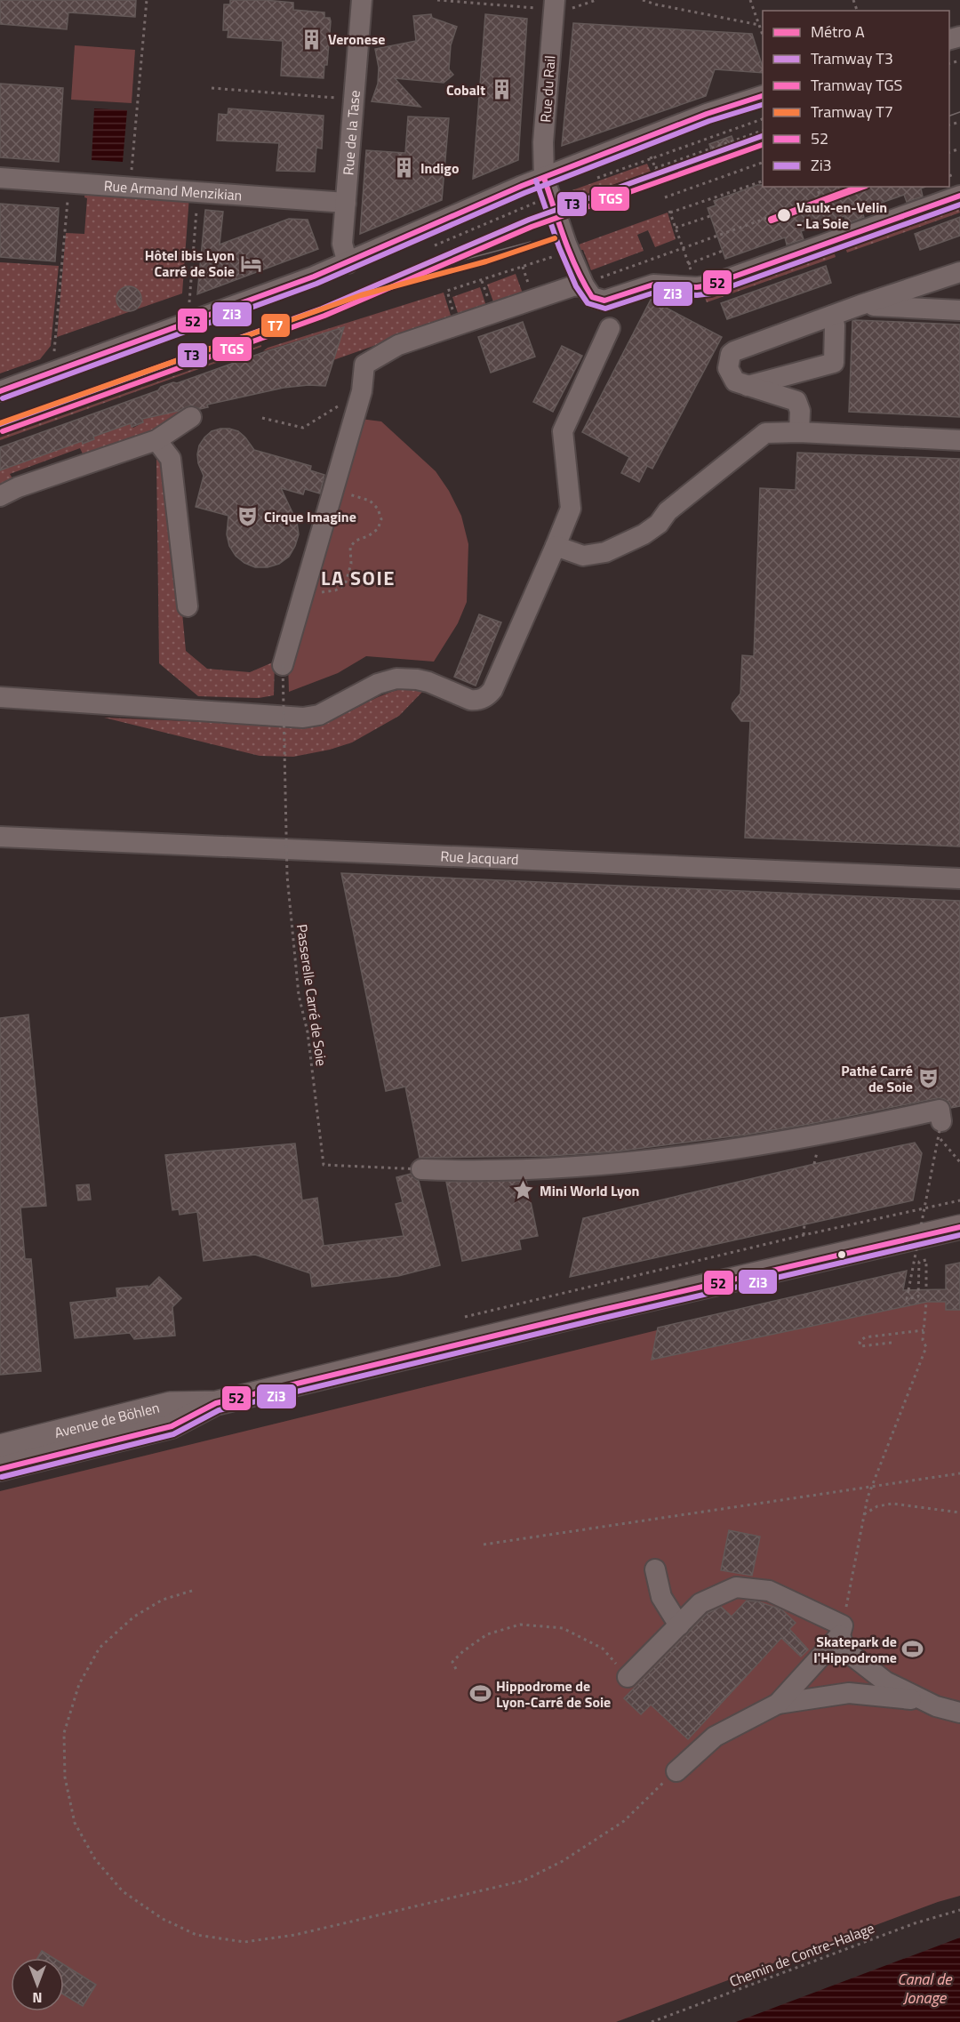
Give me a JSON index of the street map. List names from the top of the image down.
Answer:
{
  "streets": {
    "main road": ["Avenue de Böhlen"],
    "street": [
      "Rue du Rail",
      "Rue de la Tase",
      "Rue Armand Menzikian",
      "Rue Jacquard"
    ],
    "path": ["Passerelle Carré de Soie", "Chemin de Contre-Halage"]
  },
  "crossings": [
    ["Rue de la Tase", "Rue Armand Menzikian"]
  ],
  "districts": ["LA SOIE"],
  "water": ["Canal de Jonage"],
  "places": {
    "building": ["Veronese", "Cobalt", "Indigo"],
    "other": ["Vaulx-en-Velin - La Soie"],
    "hotel": ["Hôtel ibis Lyon Carré de Soie"],
    "theatre": ["Cirque Imagine", "Pathé Carré de Soie"],
    "place": ["Mini World Lyon"],
    "sports": ["Skatepark de l'Hippodrome", "Hippodrome de Lyon-Carré de Soie"]
  },
  "lines": [
    "transit line 52",
    "transit line Zi3",
    "tram line T3",
    "tram line TGS",
    "metro line A",
    "tram line T7"
  ],
  "legend": [
    "Métro A",
    "Tramway T3",
    "Tramway TGS",
    "Tramway T7",
    "52",
    "Zi3"
  ],
  "north": "bottom"
}
